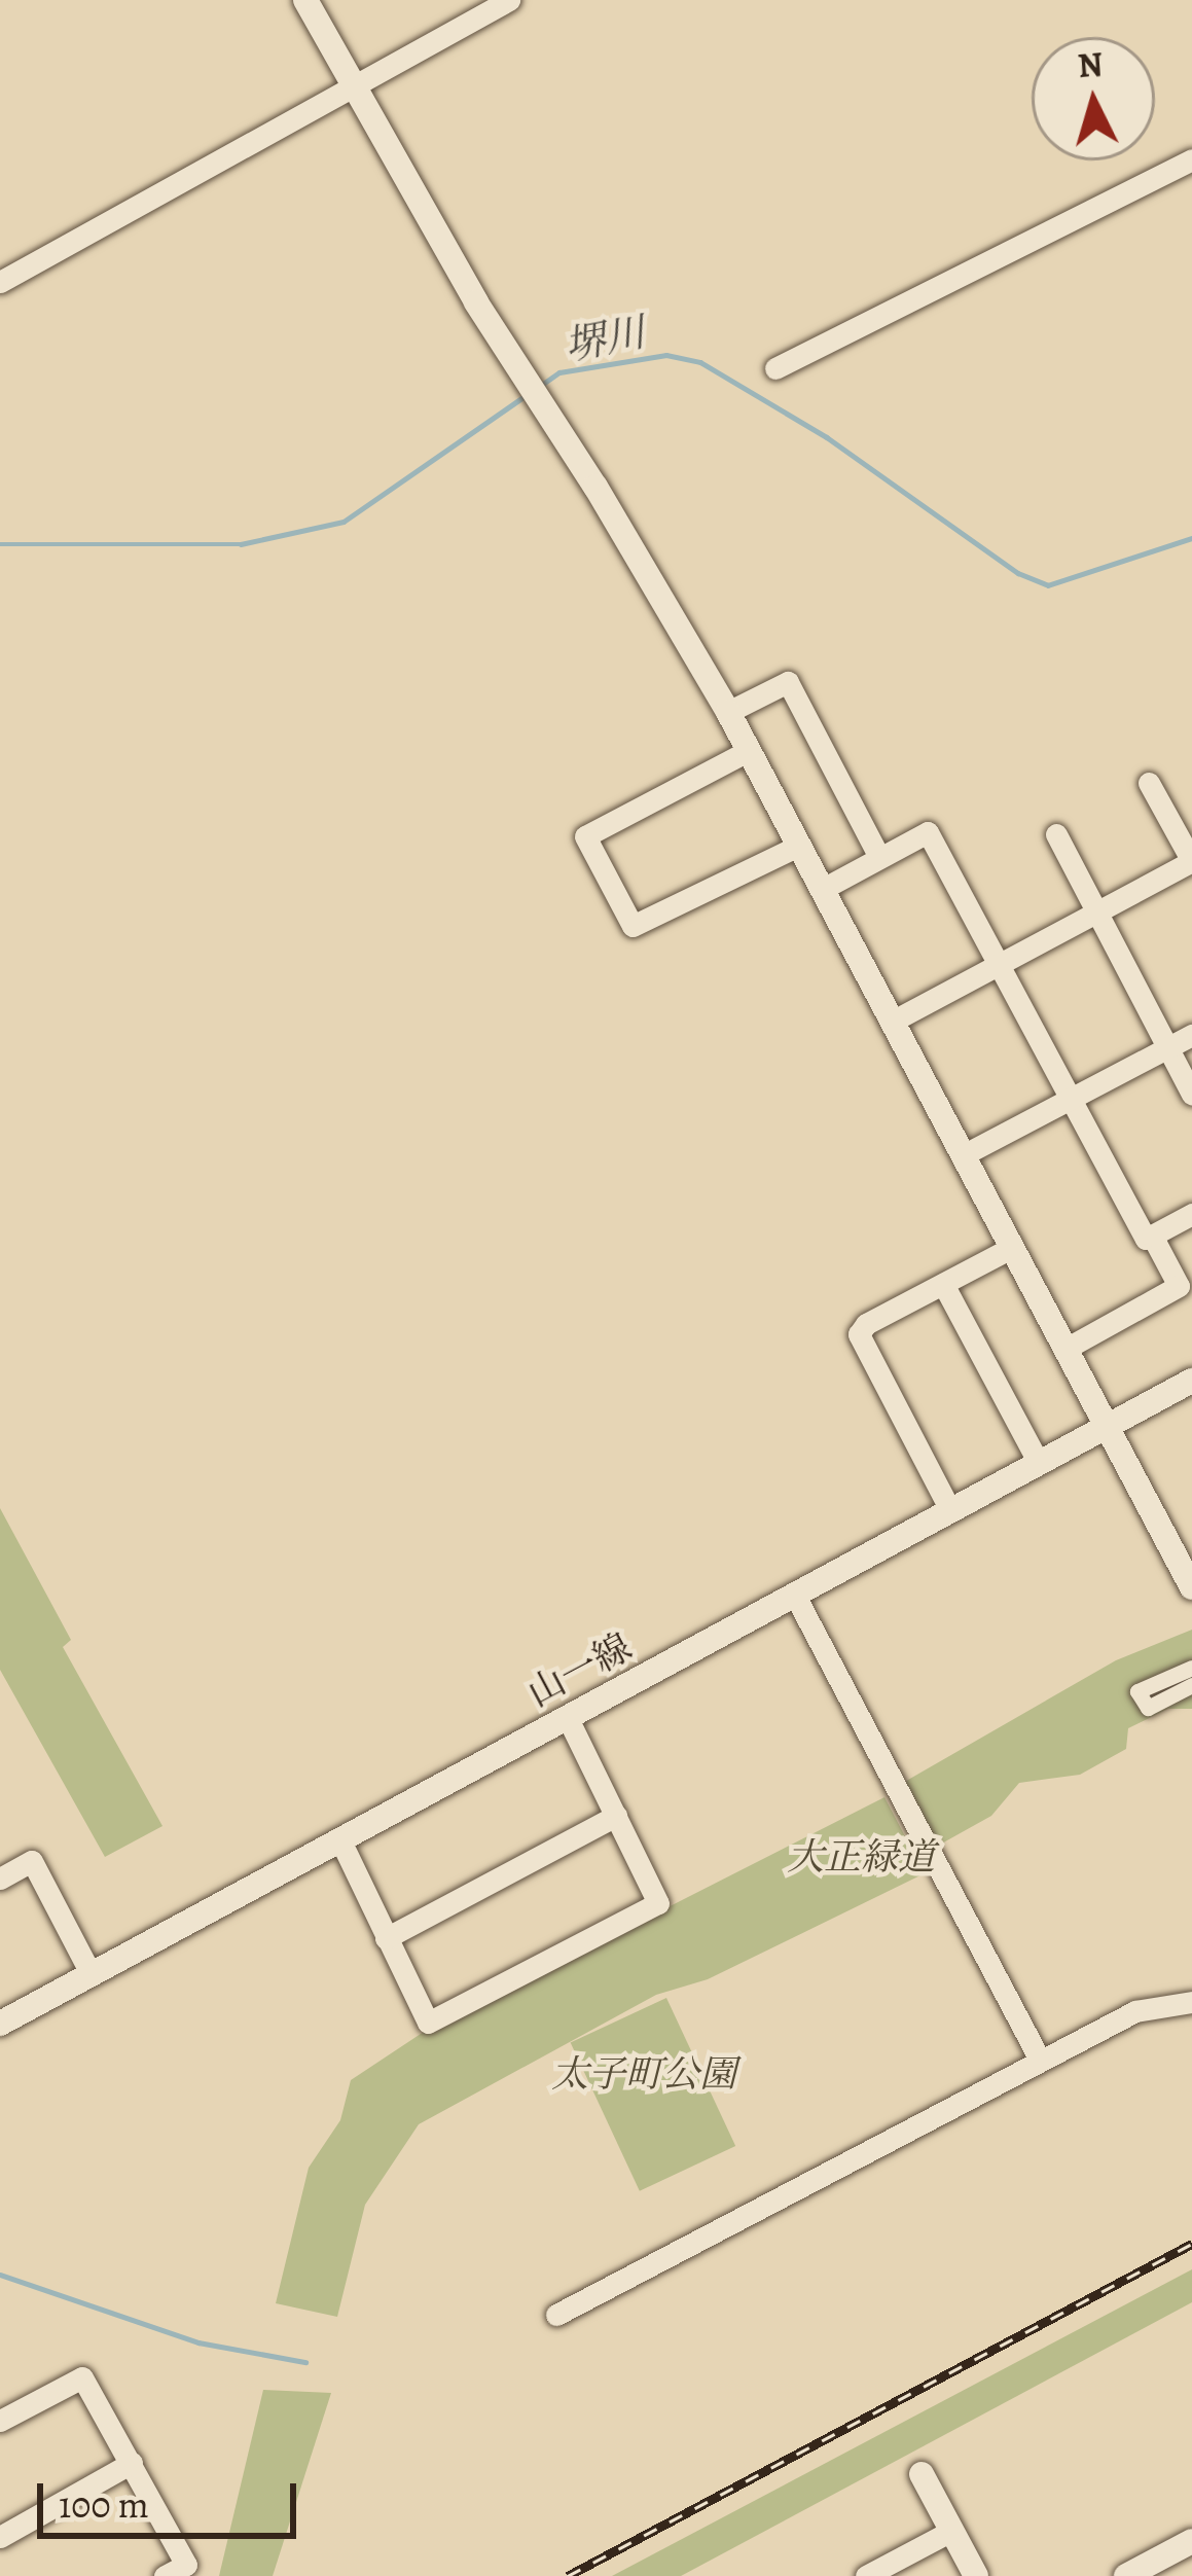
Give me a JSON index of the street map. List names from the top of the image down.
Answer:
{
  "streets": {
    "street": ["山一線"]
  },
  "water": ["堺川"],
  "parks": ["大正緑道", "太子町公園"],
  "scale_bar": "100 m",
  "north": "top"
}
